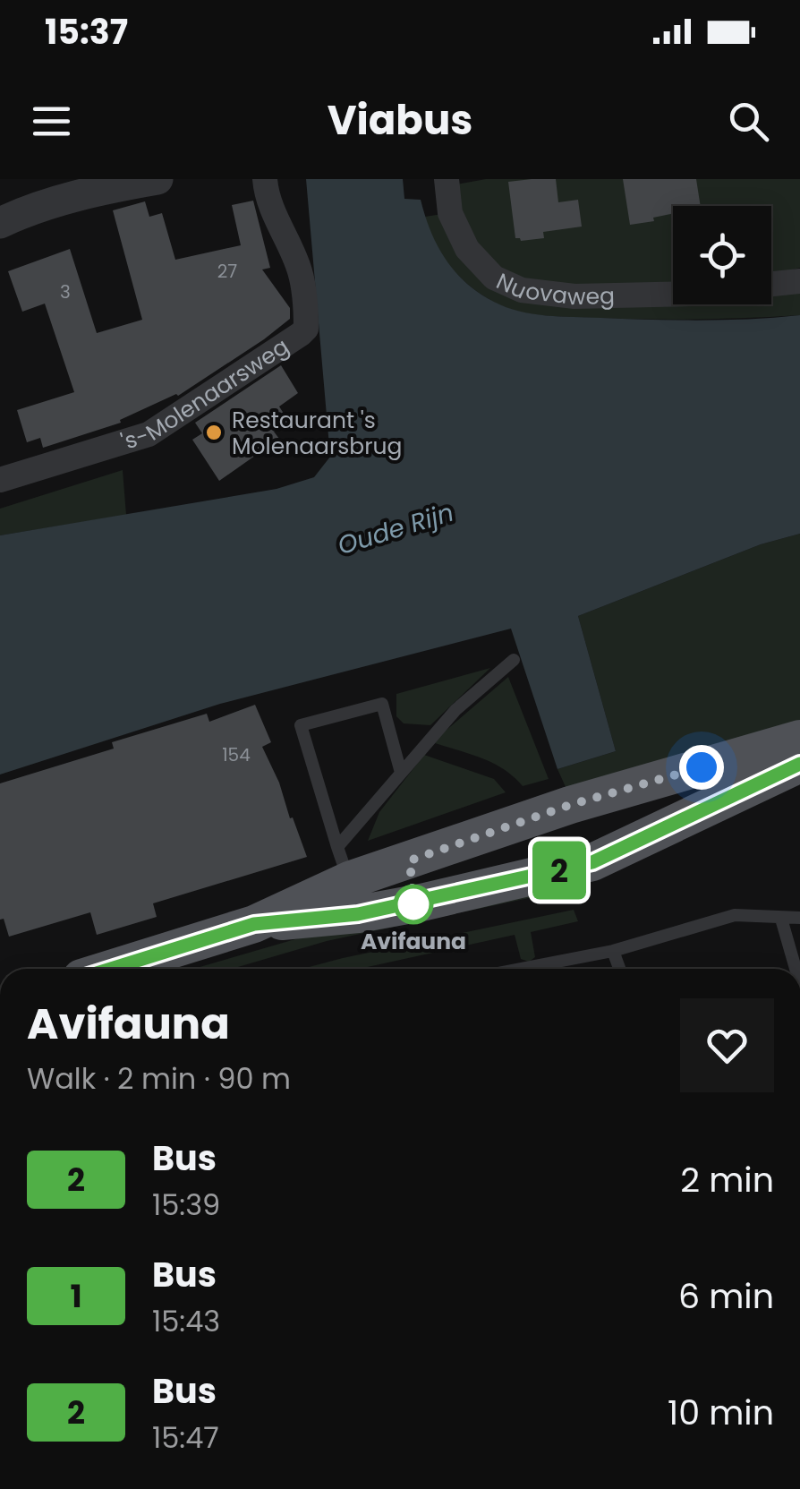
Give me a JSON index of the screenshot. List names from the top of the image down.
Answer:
{
  "streets": {
    "street": ["Nuovaweg", "'s-Molenaarsweg"]
  },
  "water": ["Oude Rijn"],
  "places": ["Restaurant 's Molenaarsbrug", "Avifauna"],
  "lines": ["bus line 2"],
  "house_numbers": ["27", "3", "154"],
  "page": {
    "status": "15:37",
    "header": "Viabus",
    "on_map": "2",
    "heading": ["Avifauna", "Walk · 2 min · 90 m"],
    "list": [
      {
        "mark": "2",
        "name": "Bus",
        "note": "15:39",
        "value": "2 min"
      },
      {
        "mark": "1",
        "name": "Bus",
        "note": "15:43",
        "value": "6 min"
      },
      {
        "mark": "2",
        "name": "Bus",
        "note": "15:47",
        "value": "10 min"
      }
    ]
  }
}
